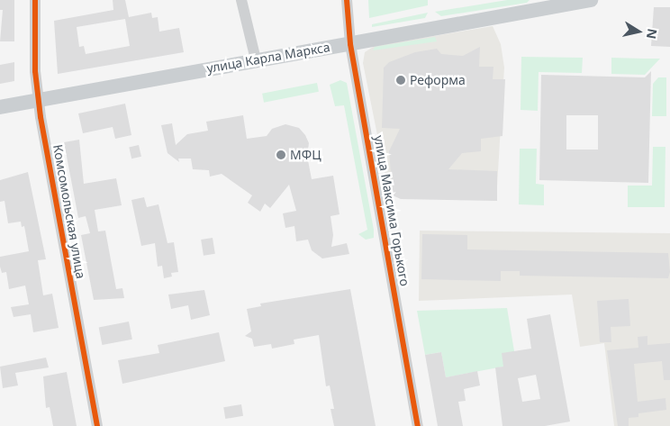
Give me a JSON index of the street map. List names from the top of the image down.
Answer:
{
  "streets": {
    "main road": ["улица Карла Маркса"],
    "street": ["улица Максима Горького", "Комсомольская улица"]
  },
  "crossings": [
    ["улица Карла Маркса", "улица Максима Горького"],
    ["улица Карла Маркса", "Комсомольская улица"]
  ],
  "places": ["Реформа", "МФЦ"],
  "north": "right"
}
